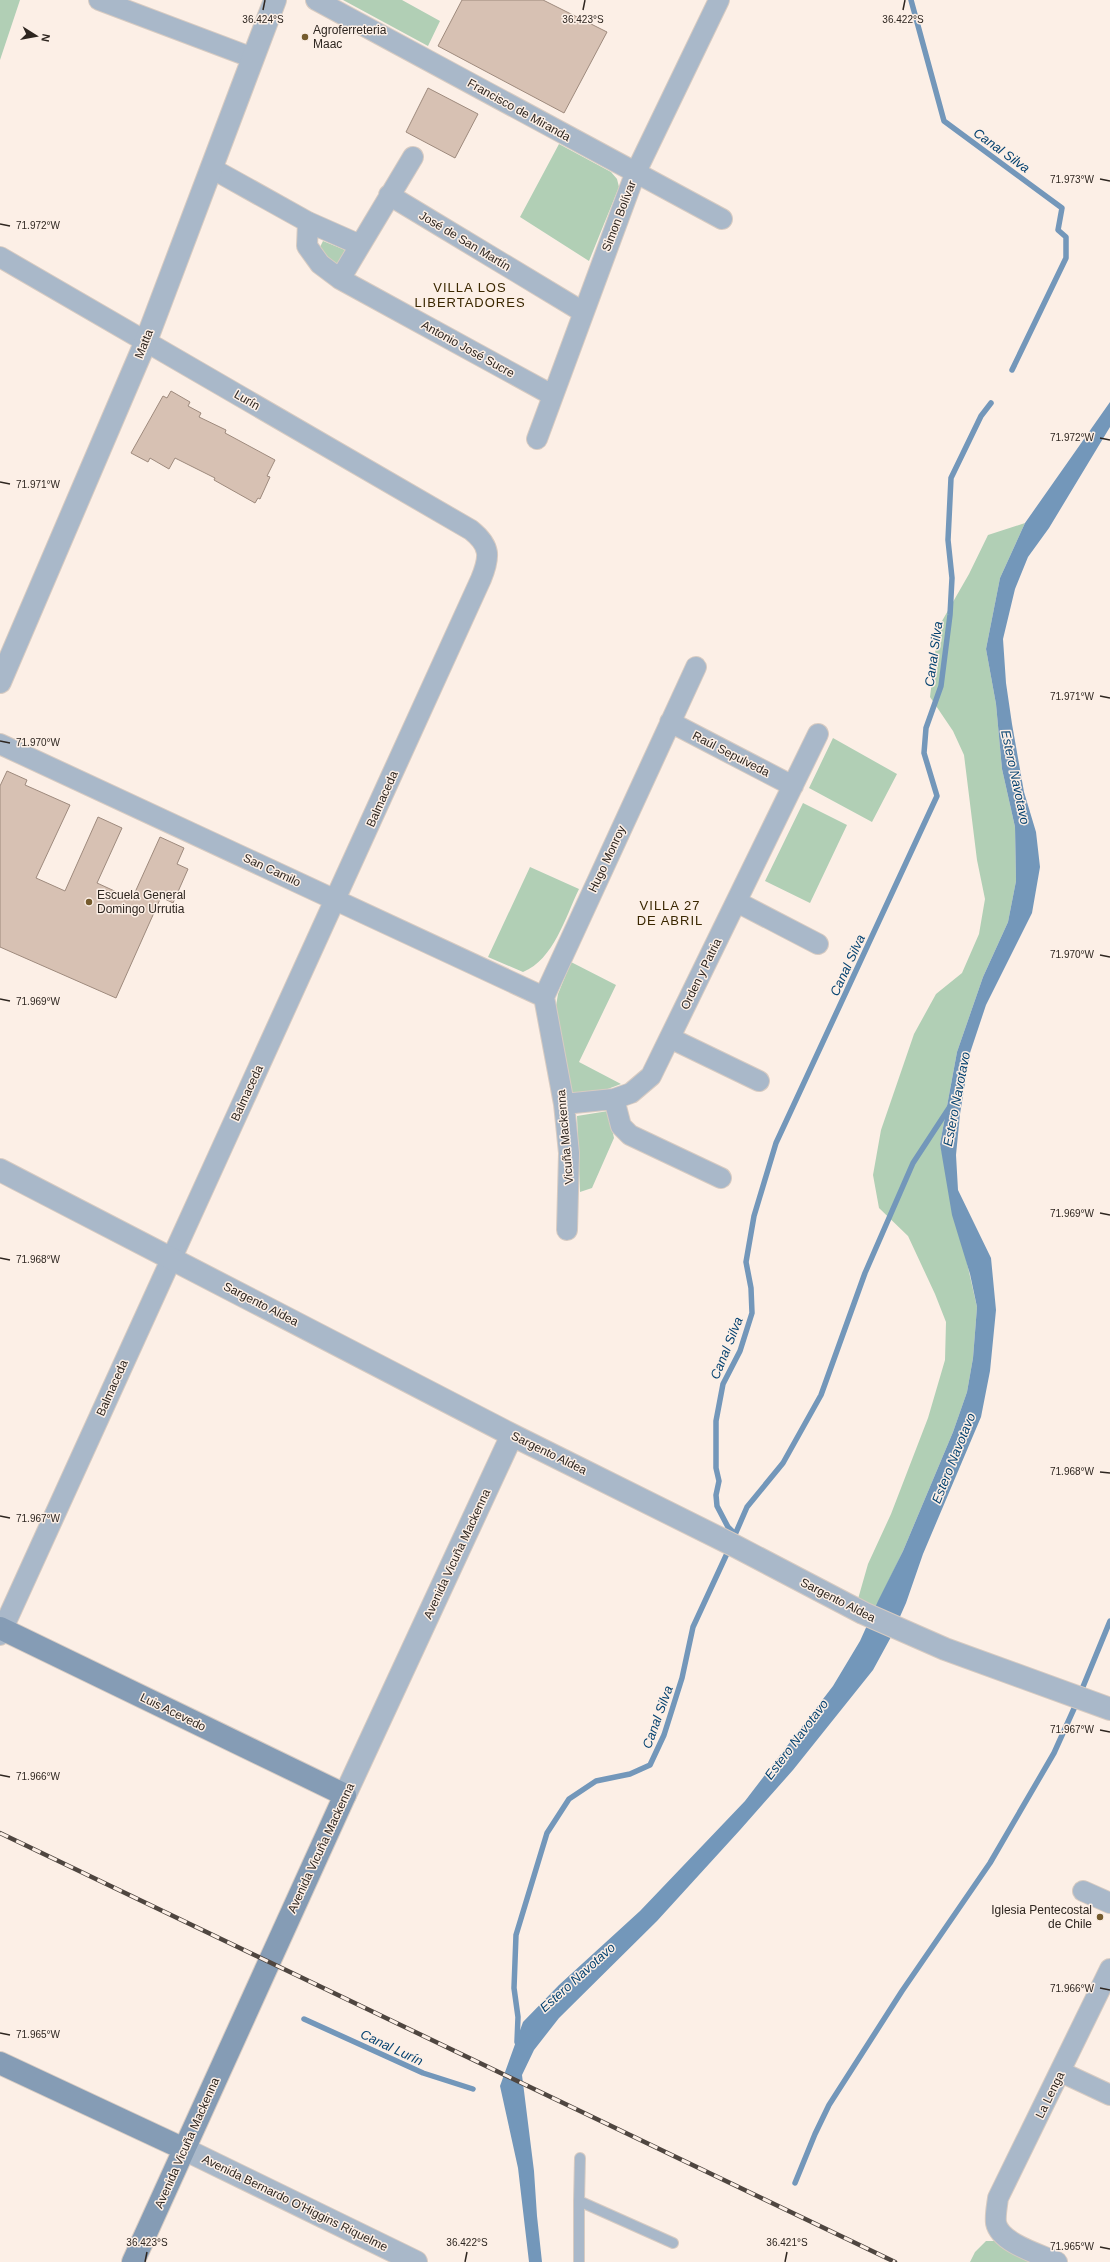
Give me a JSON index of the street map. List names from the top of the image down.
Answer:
{
  "streets": {
    "main road": ["Avenida Vicuña Mackenna", "Luis Acevedo", "Avenida Bernardo O'Higgins Riquelme"],
    "street": [
      "Francisco de Miranda",
      "Simon Bolívar",
      "José de San Martín",
      "Matta",
      "Antonio José Sucre",
      "Lurín",
      "Raúl Sepulveda",
      "Balmaceda",
      "Hugo Monroy",
      "San Camilo",
      "Orden y Patria",
      "Vicuña Mackenna",
      "Sargento Aldea",
      "La Lenga"
    ]
  },
  "crossings": [
    ["Francisco de Miranda", "Simon Bolívar"],
    ["Simon Bolívar", "José de San Martín"],
    ["Simon Bolívar", "Antonio José Sucre"],
    ["Matta", "Lurín"],
    ["Lurín", "Balmaceda"],
    ["Raúl Sepulveda", "Hugo Monroy"],
    ["Raúl Sepulveda", "Orden y Patria"],
    ["Balmaceda", "San Camilo"],
    ["Balmaceda", "Sargento Aldea"],
    ["Balmaceda", "Luis Acevedo"],
    ["Hugo Monroy", "San Camilo"],
    ["Hugo Monroy", "Vicuña Mackenna"],
    ["San Camilo", "Vicuña Mackenna"],
    ["Orden y Patria", "Vicuña Mackenna"],
    ["Sargento Aldea", "Avenida Vicuña Mackenna"],
    ["Avenida Vicuña Mackenna", "Luis Acevedo"],
    ["Avenida Vicuña Mackenna", "Avenida Bernardo O'Higgins Riquelme"]
  ],
  "districts": ["VILLA LOS LIBERTADORES", "VILLA 27 DE ABRIL"],
  "water": ["Canal Silva", "Estero Navotavo", "Canal Lurín"],
  "places": ["Agroferreteria Maac", "Escuela General Domingo Urrutia", "Iglesia Pentecostal de Chile"],
  "north": "right",
  "coordinates": [
    "36.424°S",
    "36.423°S",
    "36.422°S",
    "71.973°W",
    "71.972°W",
    "71.971°W",
    "71.970°W",
    "71.969°W",
    "71.968°W",
    "71.967°W",
    "71.966°W",
    "71.965°W",
    "36.421°S"
  ]
}
